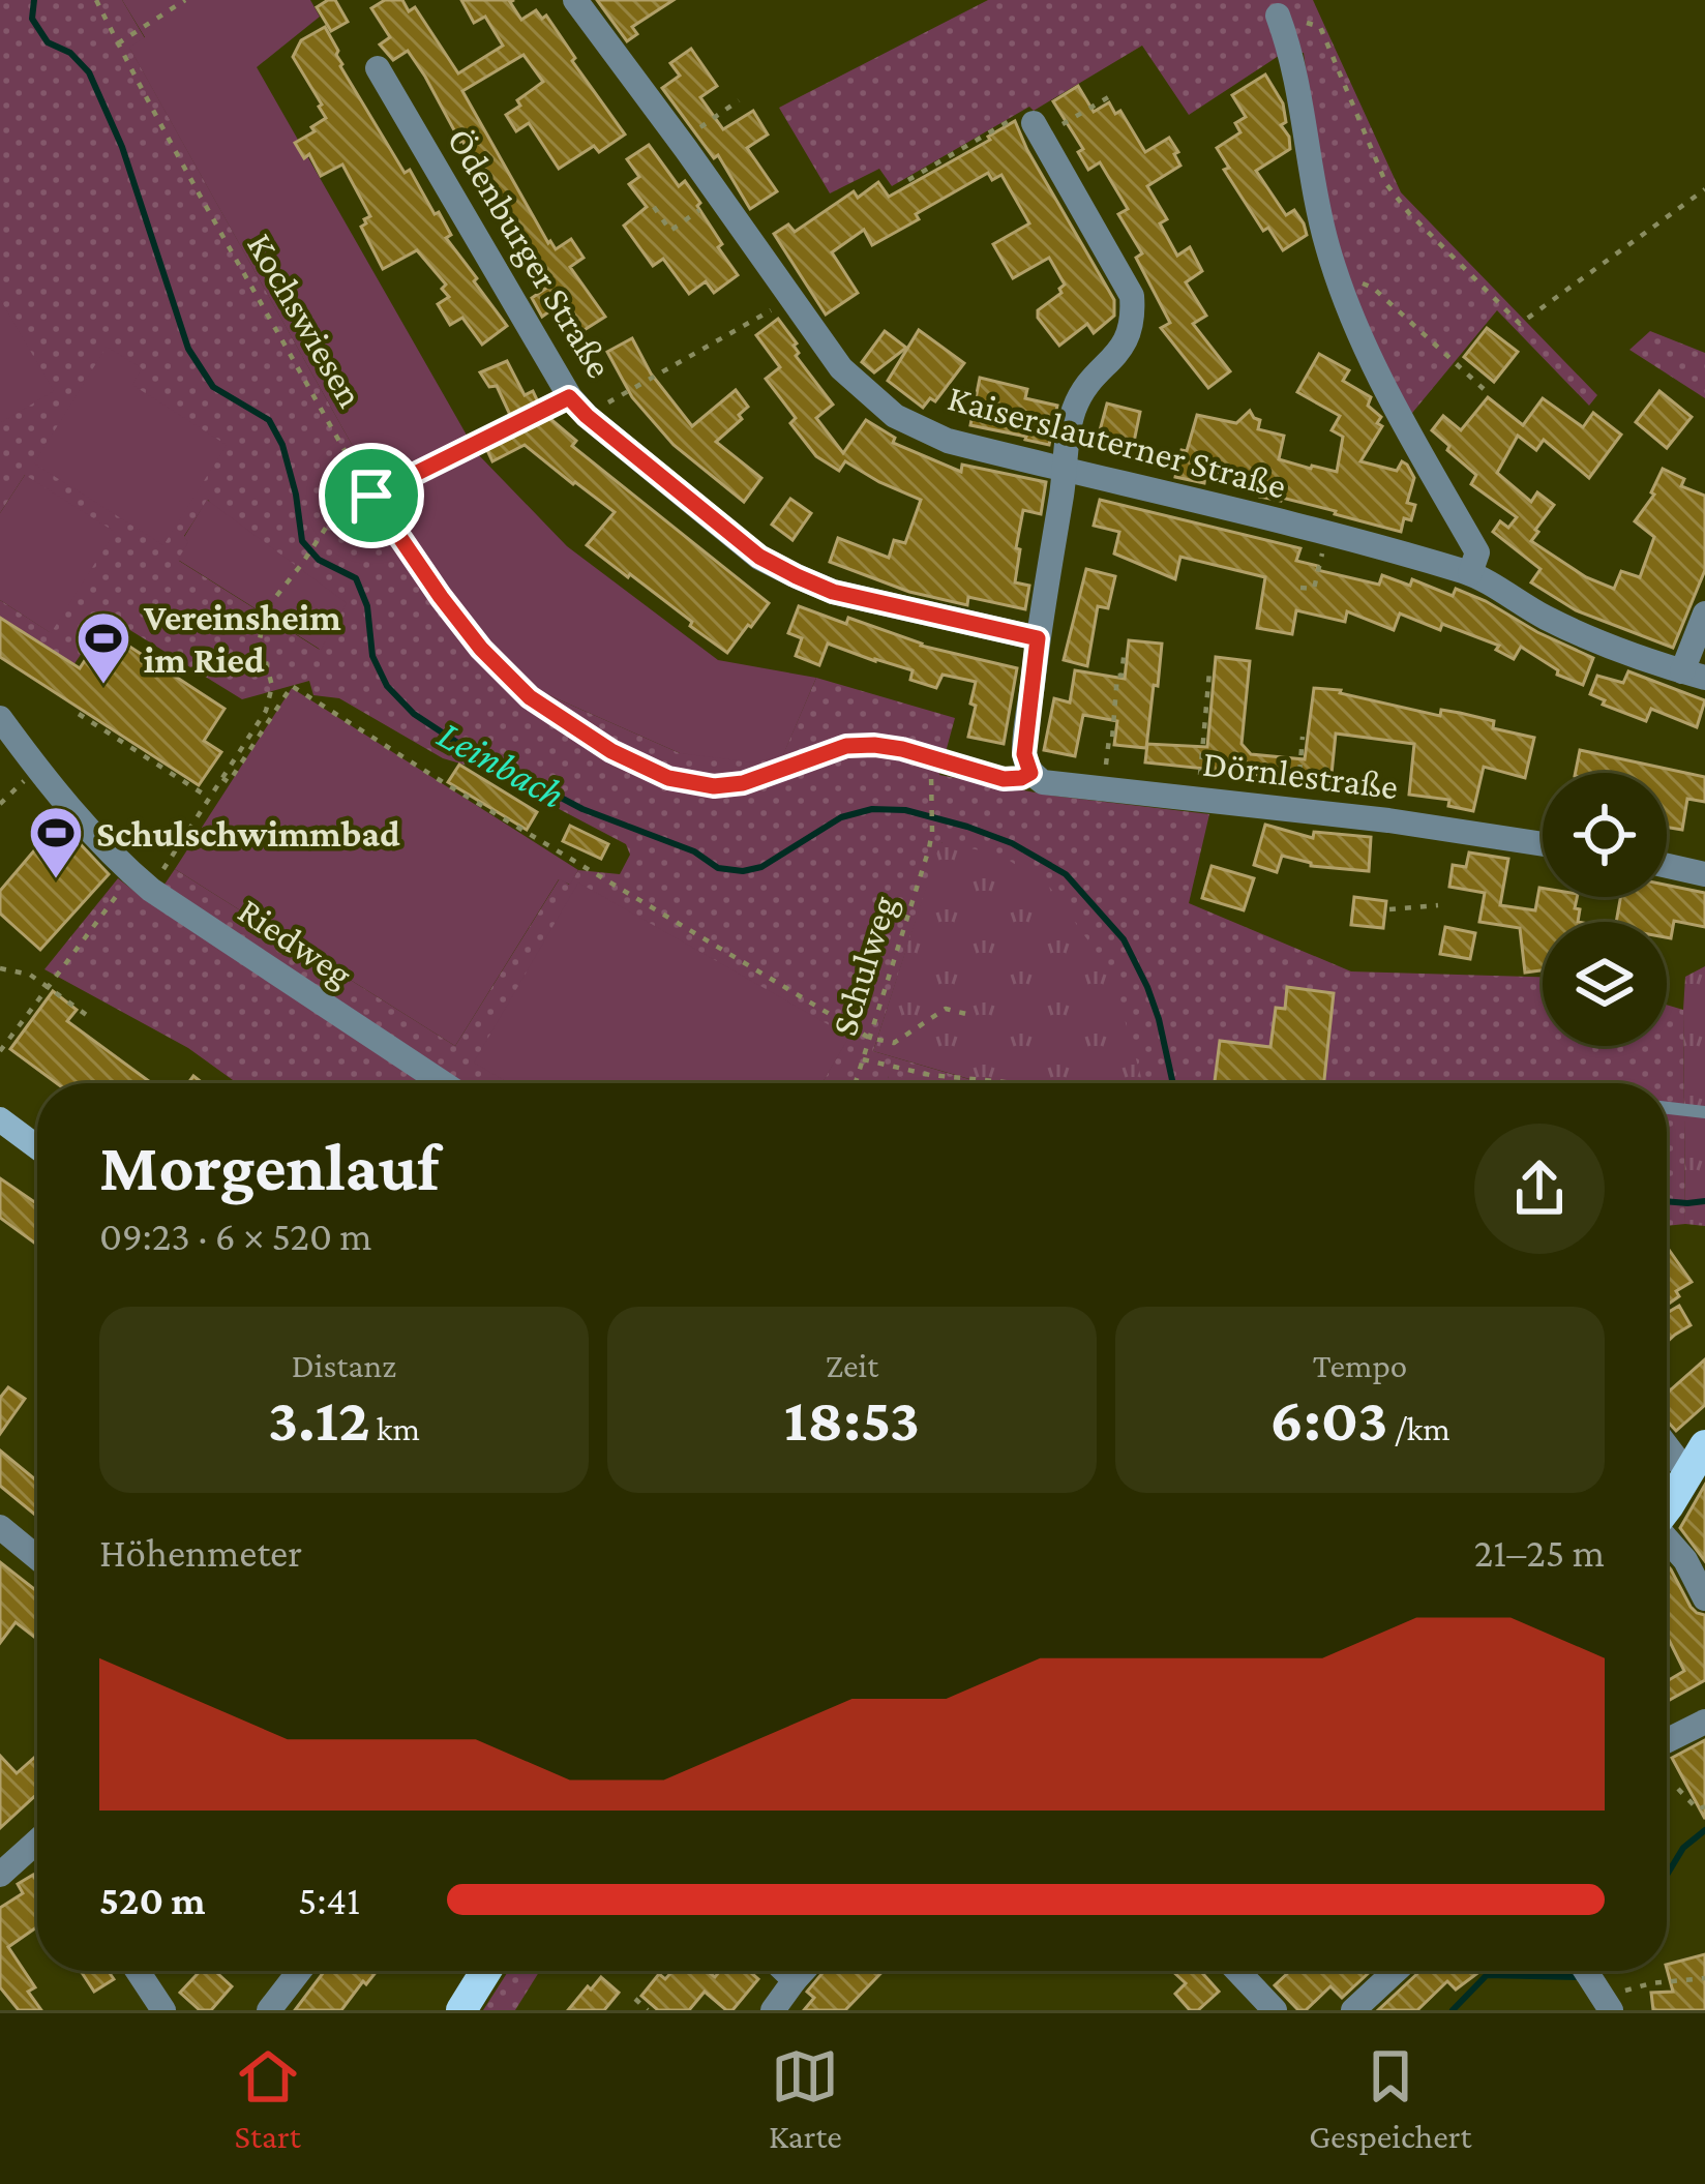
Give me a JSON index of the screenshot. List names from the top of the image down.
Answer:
{
  "streets": {
    "street": [
      "Ödenburger Straße",
      "Kaiserslauterner Straße",
      "Dörnlestraße",
      "Riedweg"
    ],
    "path": ["Kochswiesen", "Schulweg"]
  },
  "water": ["Leinbach"],
  "places": {
    "sports": ["Vereinsheim im Ried", "Schulschwimmbad"]
  },
  "page": {
    "heading": ["Morgenlauf", "09:23 · 6 × 520 m"],
    "stats": [
      ["Distanz", "3.12 km"],
      ["Zeit", "18:53"],
      ["Tempo", "6:03 /km"]
    ],
    "chart": ["Höhenmeter", "21–25 m"],
    "list": [
      {
        "name": "520 m",
        "note": "5:41"
      }
    ],
    "tabs": ["Start", "Karte", "Gespeichert"]
  }
}
